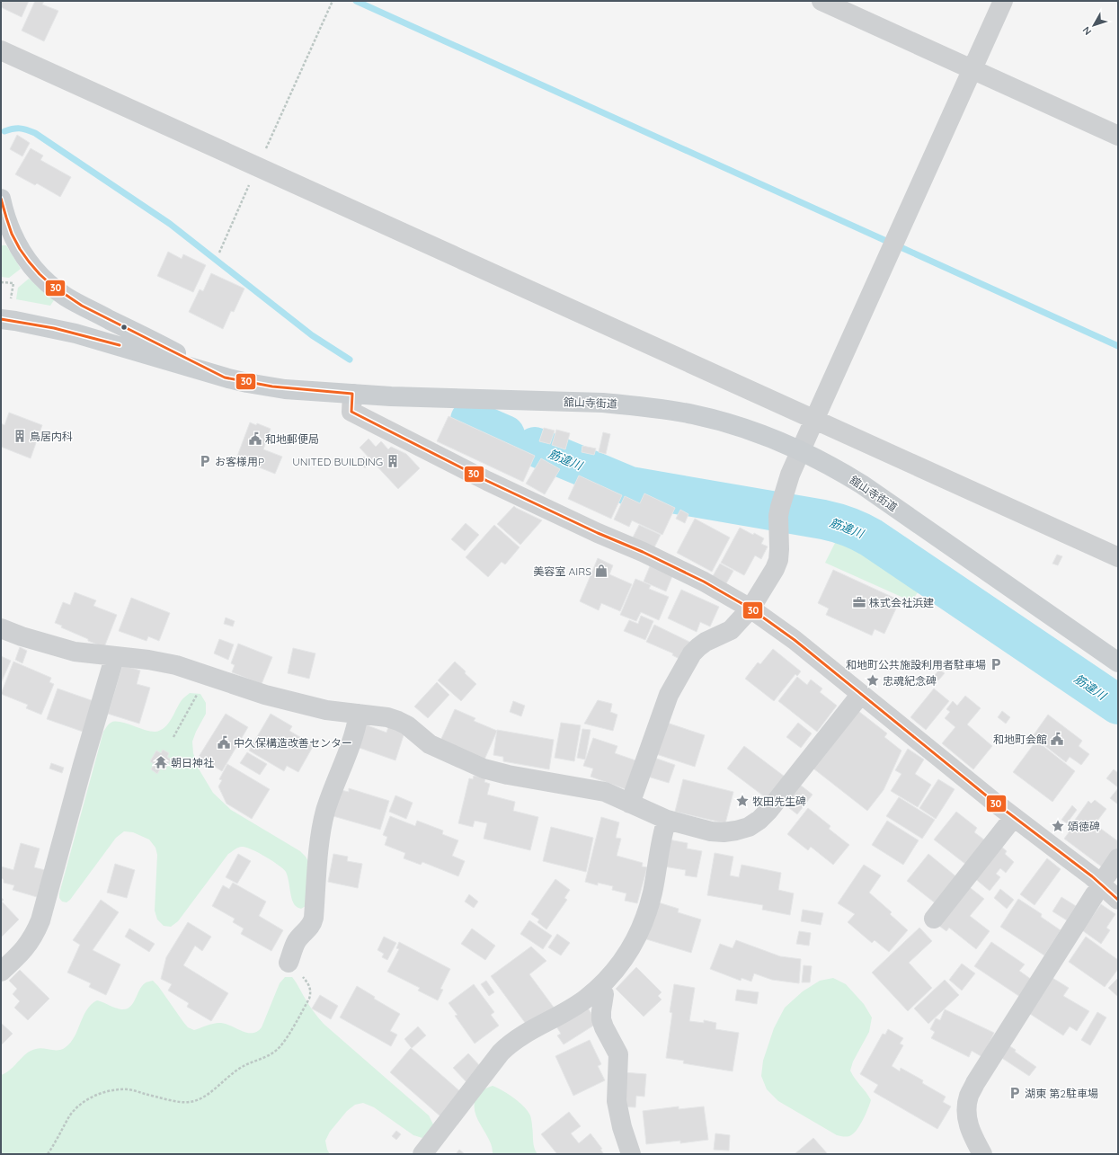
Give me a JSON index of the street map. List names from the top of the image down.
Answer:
{
  "streets": {
    "main road": ["舘山寺街道"]
  },
  "water": ["筋違川"],
  "places": {
    "building": ["鳥居内科", "UNITED BUILDING"],
    "public building": ["和地郵便局", "和地町会館", "中久保構造改善センター"],
    "parking": ["お客様用P", "和地町公共施設利用者駐車場", "湖東 第2駐車場"],
    "shop": ["美容室 AIRS"],
    "office": ["株式会社浜建"],
    "place": ["忠魂紀念碑", "牧田先生碑", "頌徳碑"],
    "temple": ["朝日神社"]
  },
  "lines": ["transit line 30"],
  "north": "bottom left"
}
